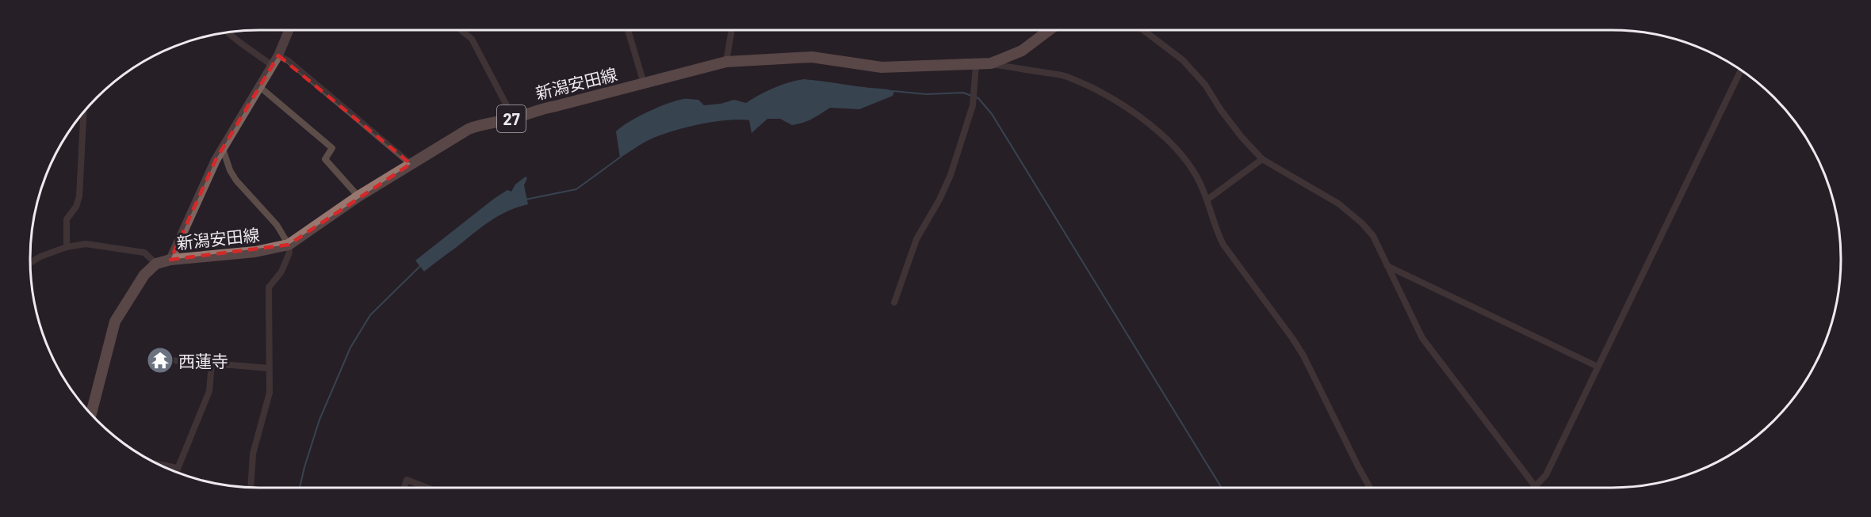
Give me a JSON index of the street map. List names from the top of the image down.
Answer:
{
  "streets": {
    "main road": ["新潟安田線", "27"]
  },
  "places": {
    "temple": ["西蓮寺"]
  }
}
